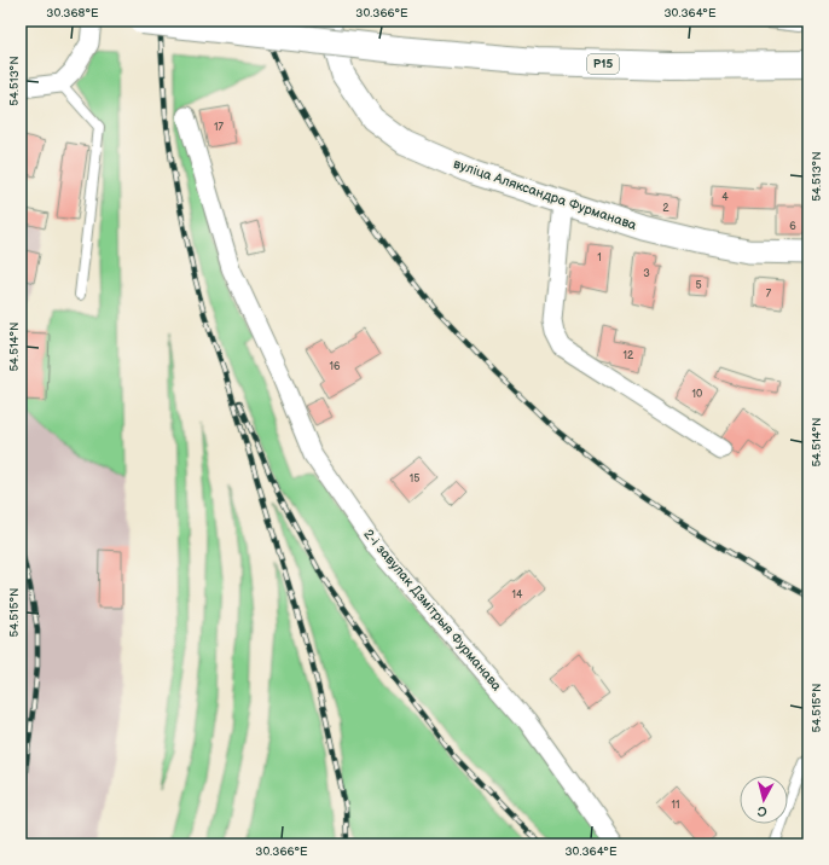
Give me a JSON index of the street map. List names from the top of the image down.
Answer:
{
  "streets": {
    "main road": ["Р15"],
    "street": ["вуліца Аляксандра Фурманава", "2-і завулак Дзмітрыя Фурманава"]
  },
  "house_numbers": [
    "17",
    "4",
    "2",
    "6",
    "1",
    "3",
    "5",
    "7",
    "12",
    "16",
    "10",
    "15",
    "14",
    "11"
  ],
  "north": "bottom",
  "coordinates": [
    "30.368°E",
    "30.366°E",
    "30.364°E",
    "54.513°N",
    "54.514°N",
    "54.515°N"
  ]
}
